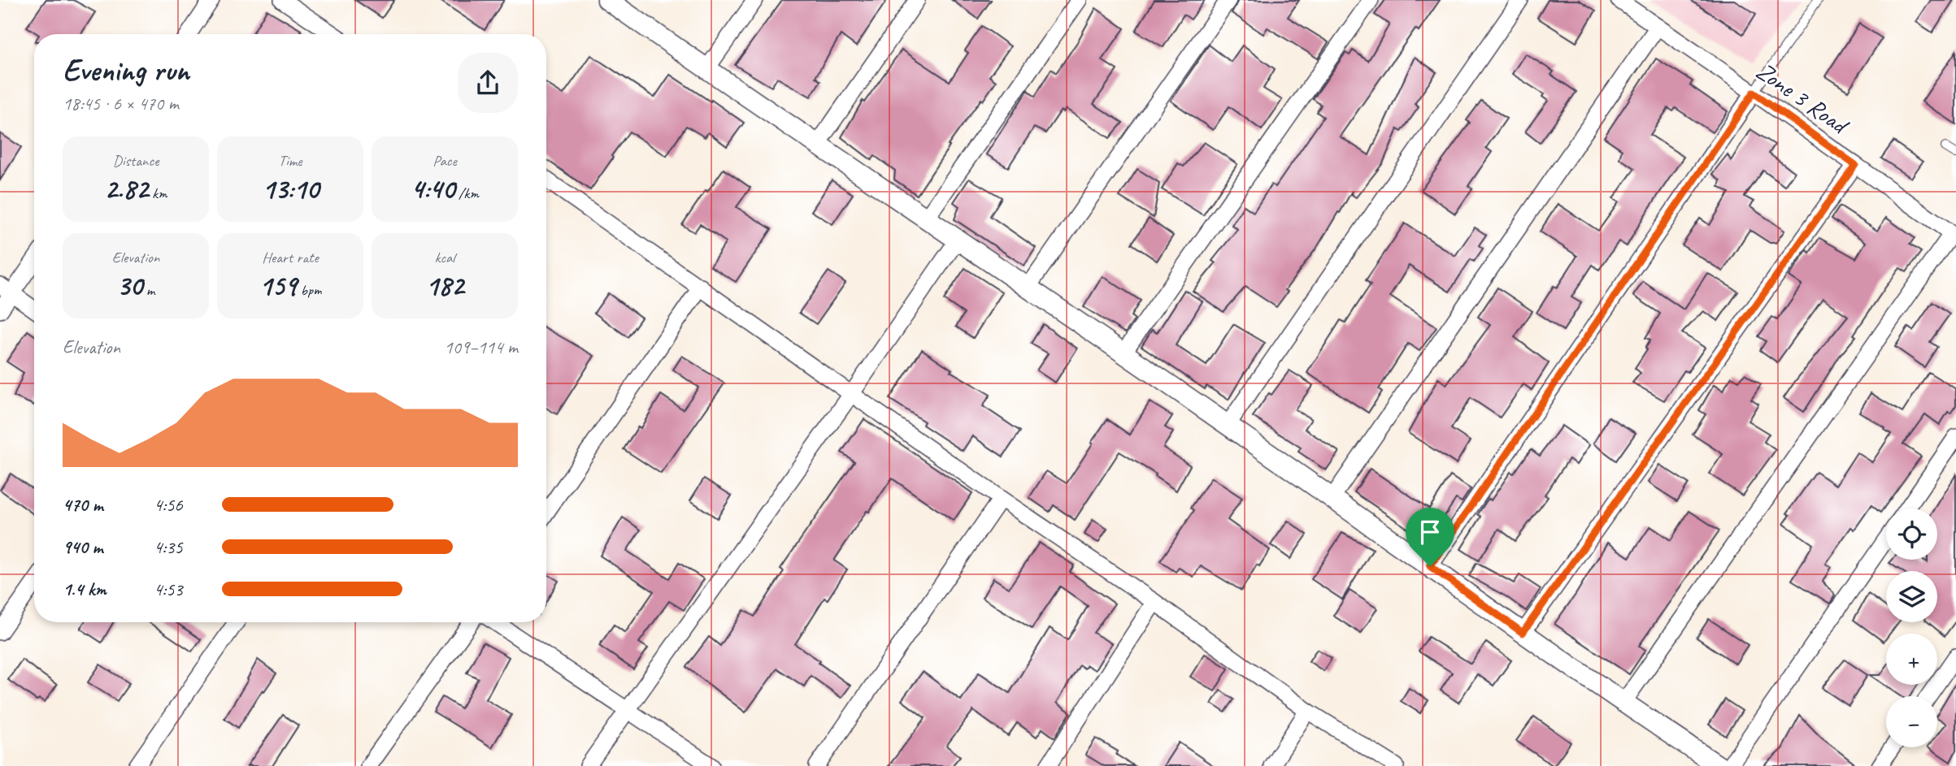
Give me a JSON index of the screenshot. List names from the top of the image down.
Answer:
{
  "streets": {
    "street": ["Zone 3 Road"]
  },
  "page": {
    "heading": ["Evening run", "18:45 · 6 × 470 m"],
    "stats": [
      ["Distance", "2.82 km"],
      ["Time", "13:10"],
      ["Pace", "4:40 /km"],
      ["Elevation", "30 m"],
      ["Heart rate", "159 bpm"],
      ["kcal", "182"]
    ],
    "chart": ["Elevation", "109–114 m"],
    "list": [
      {
        "name": "470 m",
        "note": "4:56"
      },
      {
        "name": "940 m",
        "note": "4:35"
      },
      {
        "name": "1.4 km",
        "note": "4:53"
      }
    ],
    "map_buttons": ["+", "−"]
  }
}
